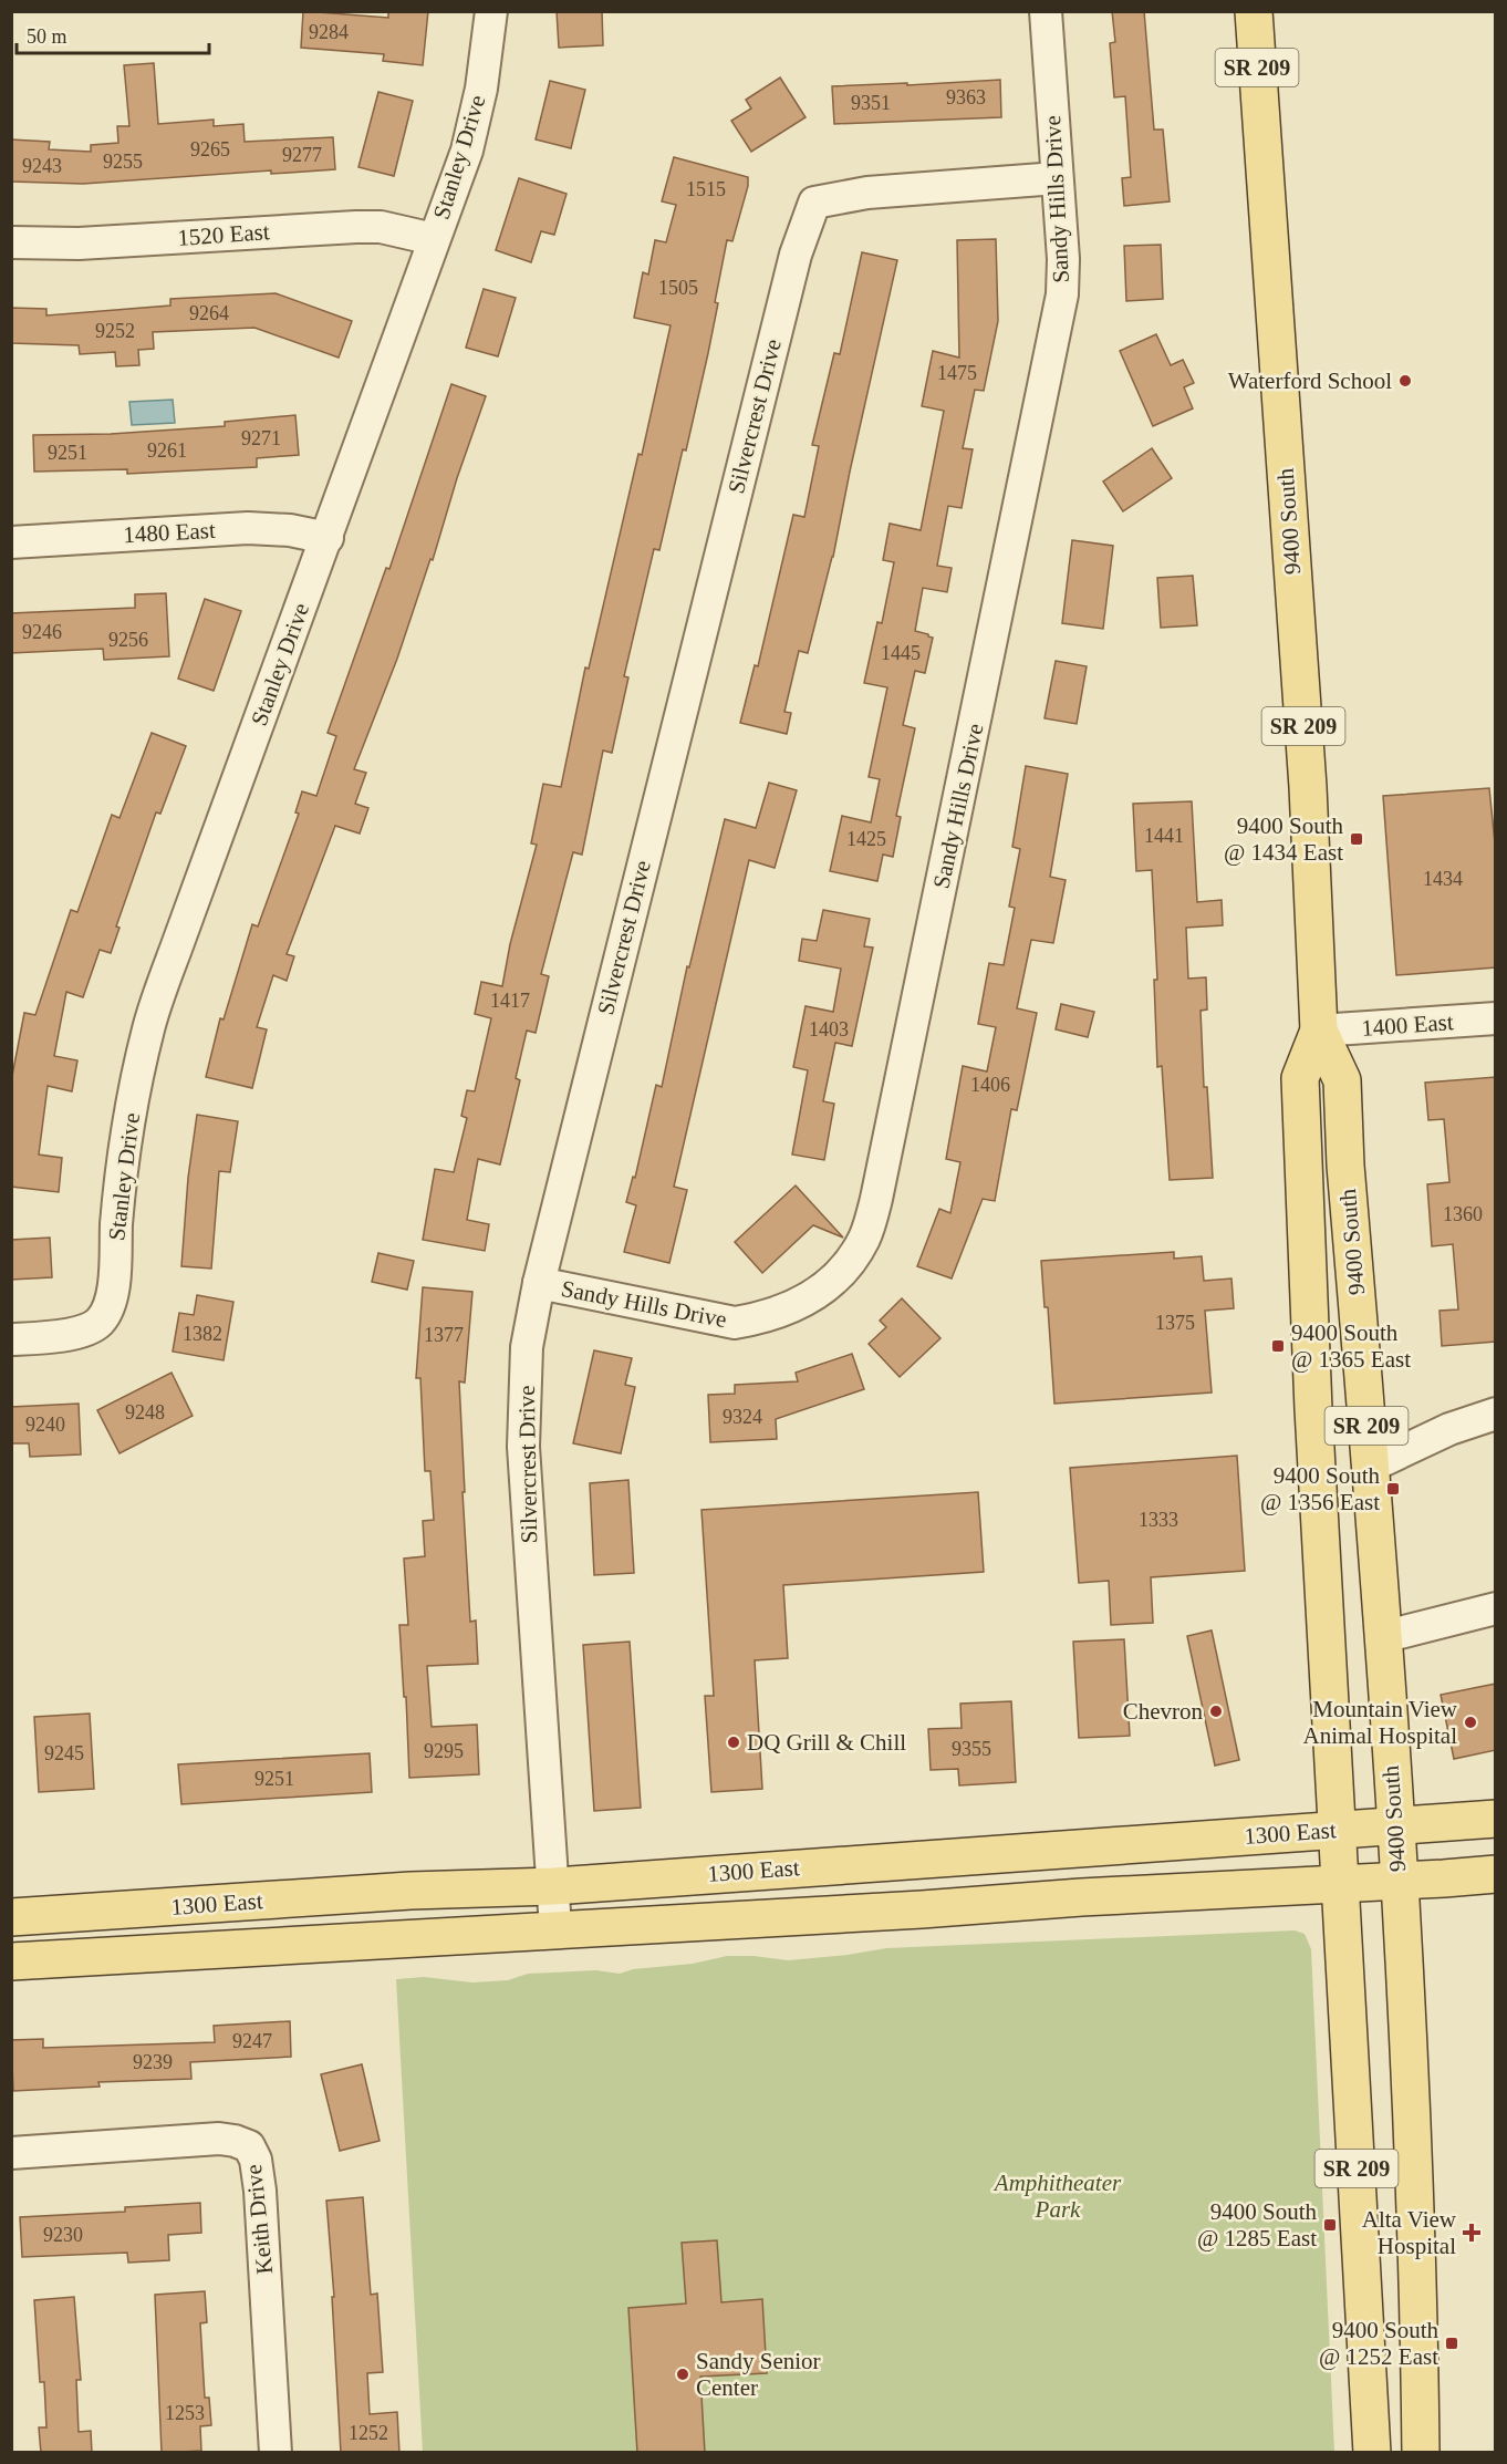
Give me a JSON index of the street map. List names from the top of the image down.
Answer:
{
  "streets": {
    "main road": ["SR 209", "9400 South", "1300 East"],
    "street": [
      "Stanley Drive",
      "Sandy Hills Drive",
      "1520 East",
      "Silvercrest Drive",
      "1480 East",
      "1400 East",
      "Keith Drive"
    ]
  },
  "crossings": [
    ["Stanley Drive", "1520 East"],
    ["Stanley Drive", "1480 East"],
    ["Sandy Hills Drive", "Silvercrest Drive"],
    ["Silvercrest Drive", "1300 East"],
    ["9400 South", "1400 East"],
    ["9400 South", "1300 East"]
  ],
  "parks": ["Amphitheater Park"],
  "places": {
    "other": [
      "Waterford School",
      "Chevron",
      "Mountain View Animal Hospital",
      "DQ Grill & Chill",
      "Sandy Senior Center"
    ],
    "transit": [
      "9400 South @ 1434 East",
      "9400 South @ 1365 East",
      "9400 South @ 1356 East",
      "9400 South @ 1285 East",
      "9400 South @ 1252 East"
    ],
    "health": ["Alta View Hospital"]
  },
  "house_numbers": [
    "9284",
    "9363",
    "9351",
    "9265",
    "9277",
    "9255",
    "9243",
    "1515",
    "1505",
    "9264",
    "9252",
    "1475",
    "9271",
    "9261",
    "9251",
    "9246",
    "9256",
    "1445",
    "1441",
    "1425",
    "1434",
    "1417",
    "1403",
    "1406",
    "1360",
    "1375",
    "1382",
    "1377",
    "9248",
    "9324",
    "9240",
    "1333",
    "9355",
    "9295",
    "9245",
    "9251",
    "9247",
    "9239",
    "9230",
    "1253",
    "1252"
  ],
  "scale_bar": "50 m"
}
